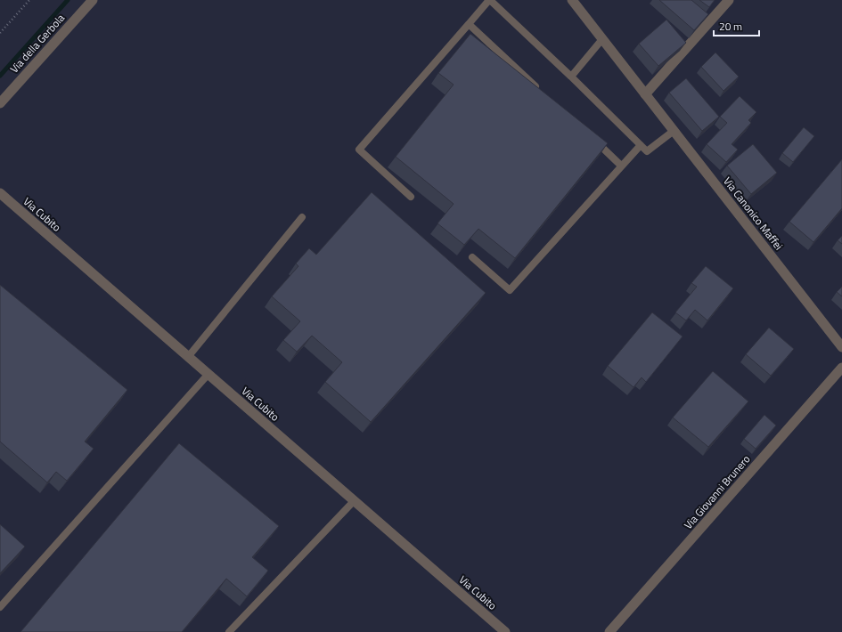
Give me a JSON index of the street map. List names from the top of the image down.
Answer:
{
  "streets": {
    "street": [
      "Via della Gerbola",
      "Via Canonico Maffei",
      "Via Cubito",
      "Via Giovanni Brunero"
    ]
  },
  "scale_bar": "20 m"
}
